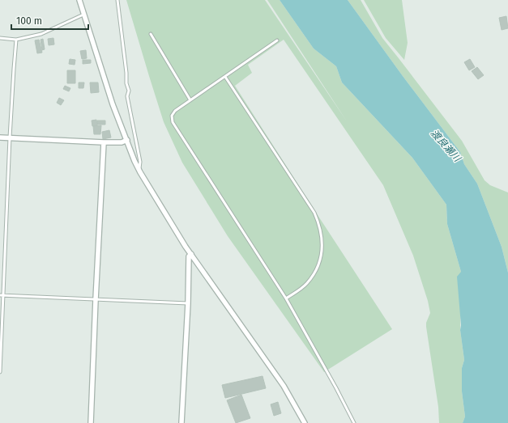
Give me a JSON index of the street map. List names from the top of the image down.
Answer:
{
  "water": ["渡良瀬川"],
  "scale_bar": "100 m"
}
